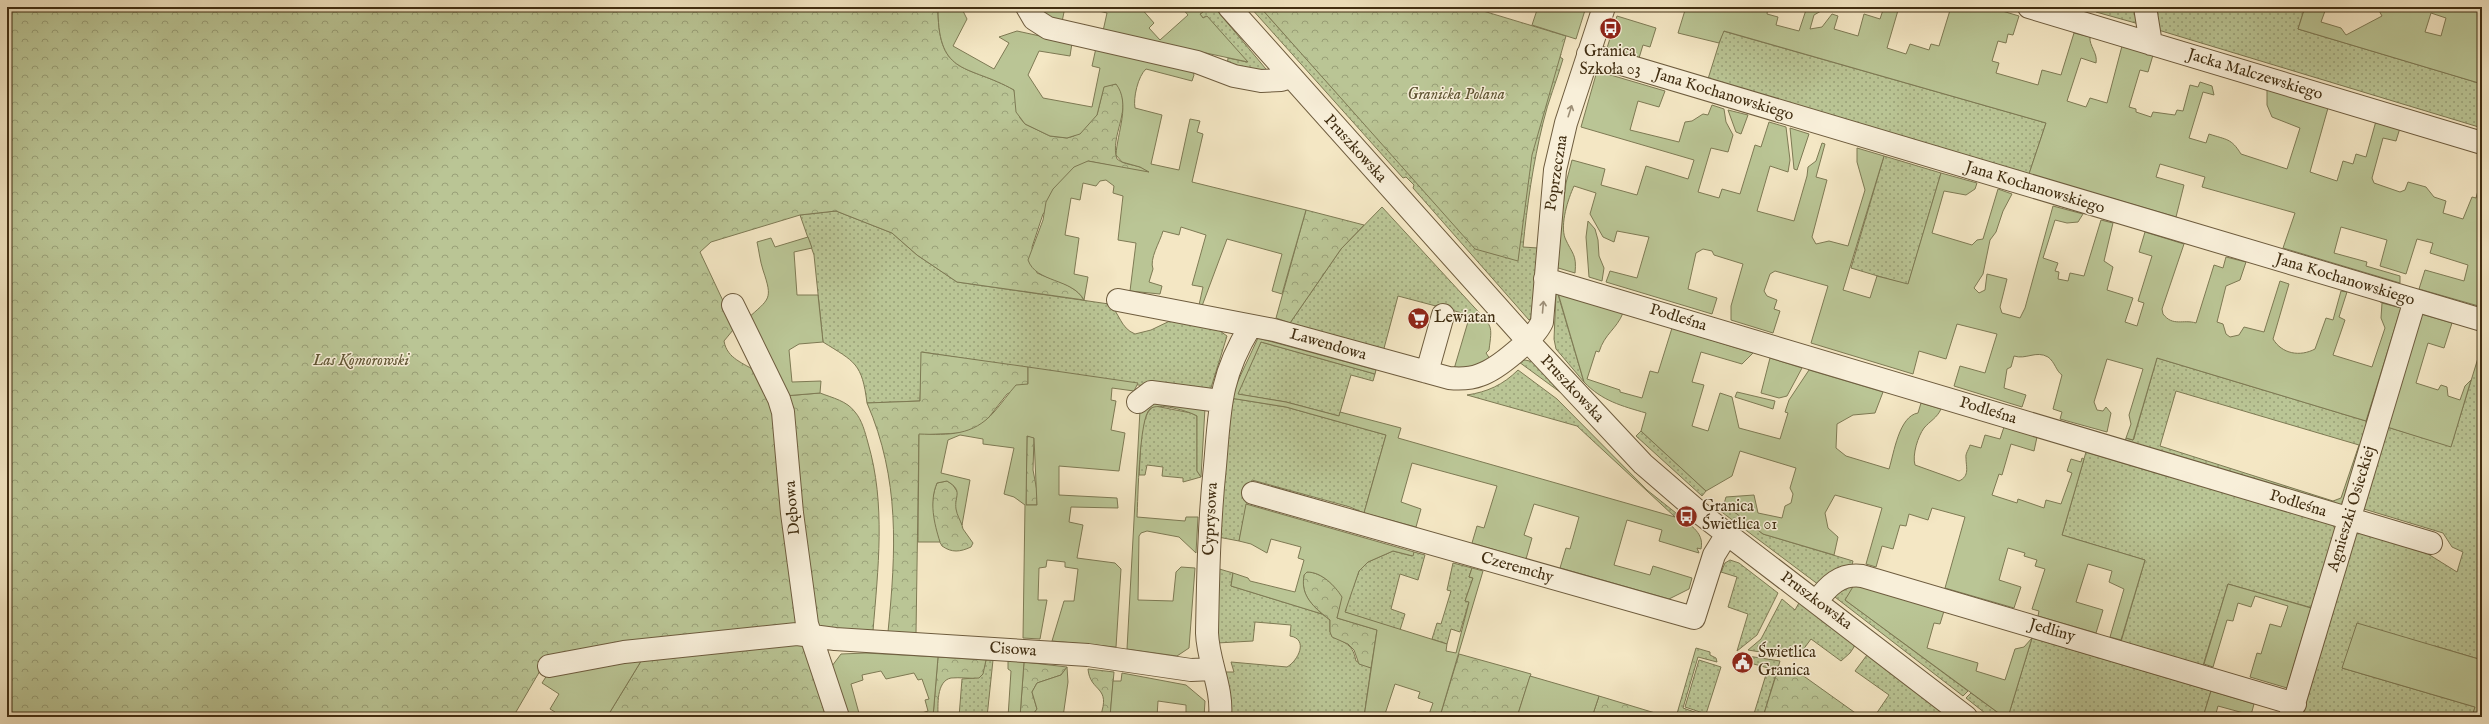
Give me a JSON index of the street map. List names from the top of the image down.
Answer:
{
  "streets": {
    "street": [
      "Jacka Malczewskiego",
      "Jana Kochanowskiego",
      "Pruszkowska",
      "Poprzeczna",
      "Podleśna",
      "Lawendowa",
      "Dębowa",
      "Agnieszki Osieckiej",
      "Cyprysowa",
      "Czeremchy",
      "Jedliny",
      "Cisowa"
    ]
  },
  "crossings": [
    ["Jana Kochanowskiego", "Poprzeczna"],
    ["Jana Kochanowskiego", "Agnieszki Osieckiej"],
    ["Pruszkowska", "Poprzeczna"],
    ["Pruszkowska", "Lawendowa"],
    ["Pruszkowska", "Czeremchy"],
    ["Pruszkowska", "Jedliny"],
    ["Poprzeczna", "Podleśna"],
    ["Poprzeczna", "Lawendowa"],
    ["Podleśna", "Agnieszki Osieckiej"],
    ["Lawendowa", "Cyprysowa"],
    ["Dębowa", "Cisowa"],
    ["Agnieszki Osieckiej", "Jedliny"],
    ["Cyprysowa", "Cisowa"]
  ],
  "one_way": ["Poprzeczna"],
  "parks": ["Granicka Polana", "Las Komorowski"],
  "places": {
    "bus stop": ["Granica Szkoła 03", "Granica Świetlica 01"],
    "supermarket": ["Lewiatan"],
    "public building": ["Świetlica Granica"]
  }
}
